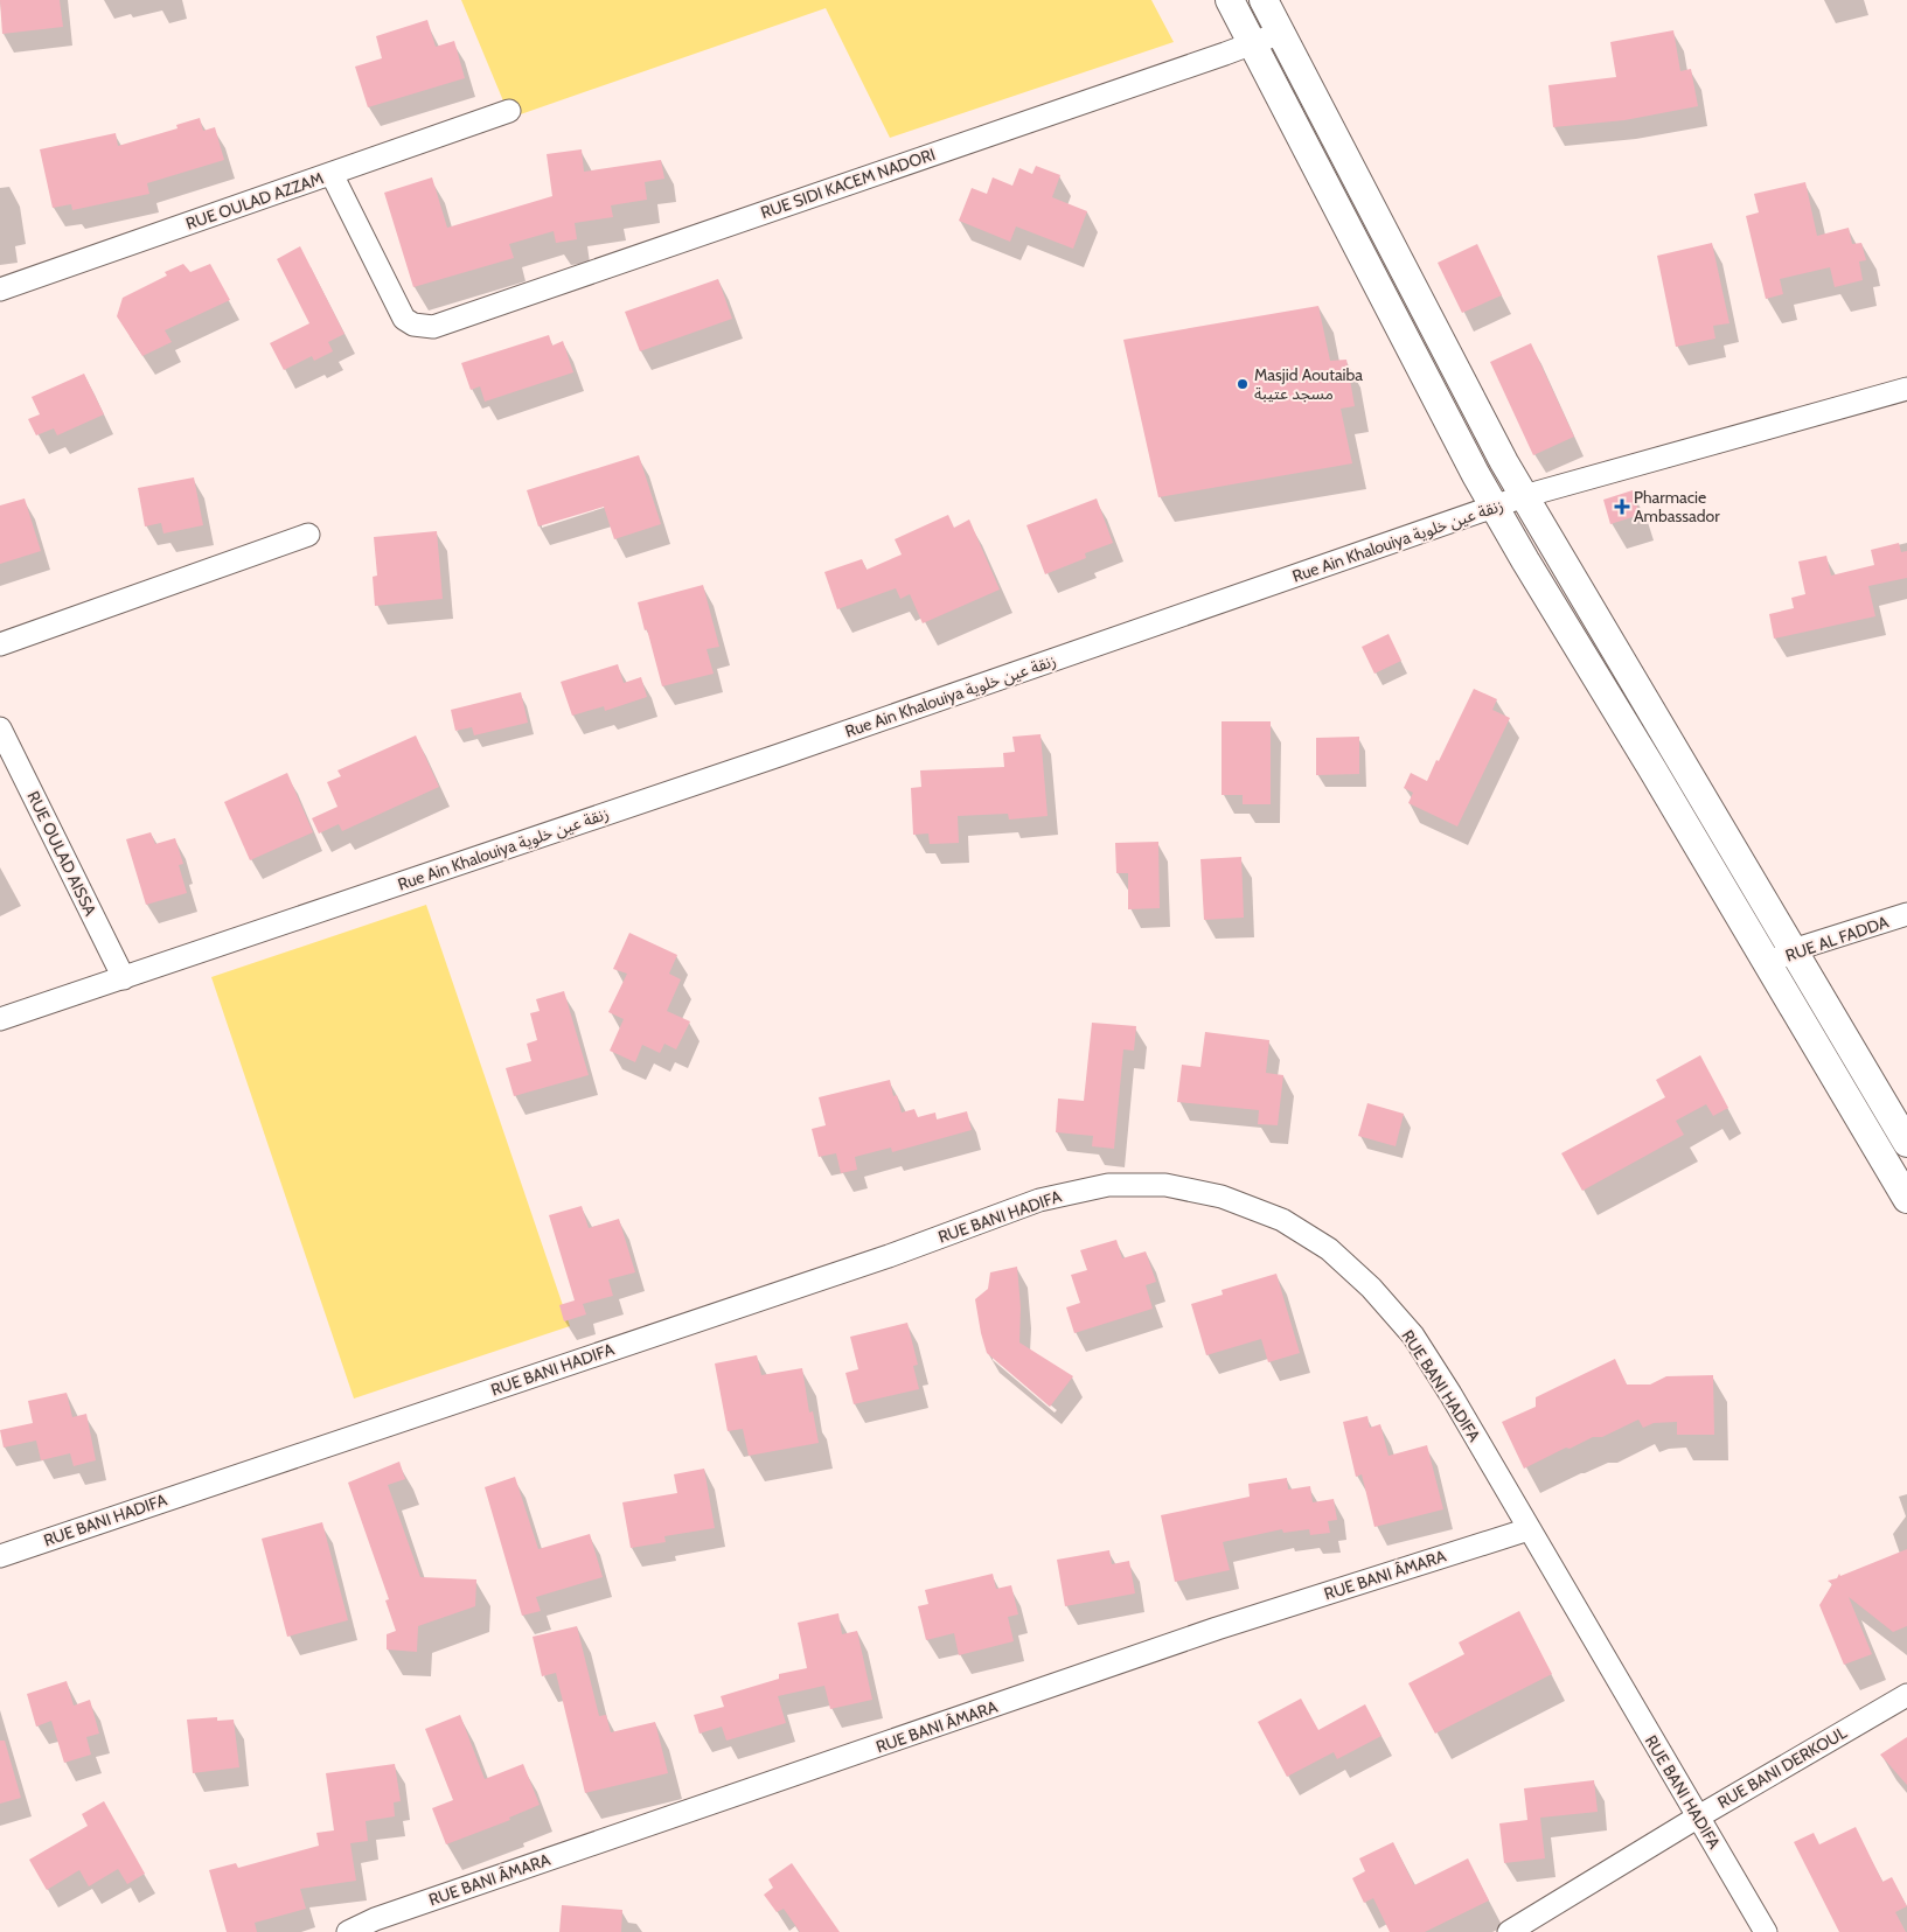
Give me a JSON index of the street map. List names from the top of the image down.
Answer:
{
  "streets": {
    "street": [
      "RUE SIDI KACEM NADORI",
      "RUE OULAD AZZAM",
      "Rue Ain Khalouiya زنقة عين خلوية",
      "RUE OULAD AISSA",
      "RUE AL FADDA",
      "RUE BANI HADIFA",
      "RUE BANI ÂMARA",
      "RUE BANI DERKOUL"
    ]
  },
  "crossings": [
    ["RUE SIDI KACEM NADORI", "RUE OULAD AZZAM"],
    ["Rue Ain Khalouiya زنقة عين خلوية", "RUE OULAD AISSA"],
    ["RUE BANI HADIFA", "RUE BANI ÂMARA"],
    ["RUE BANI HADIFA", "RUE BANI DERKOUL"]
  ],
  "places": {
    "other": ["Masjid Aoutaiba مسجد عتيبة"],
    "health": ["Pharmacie Ambassador"]
  }
}
